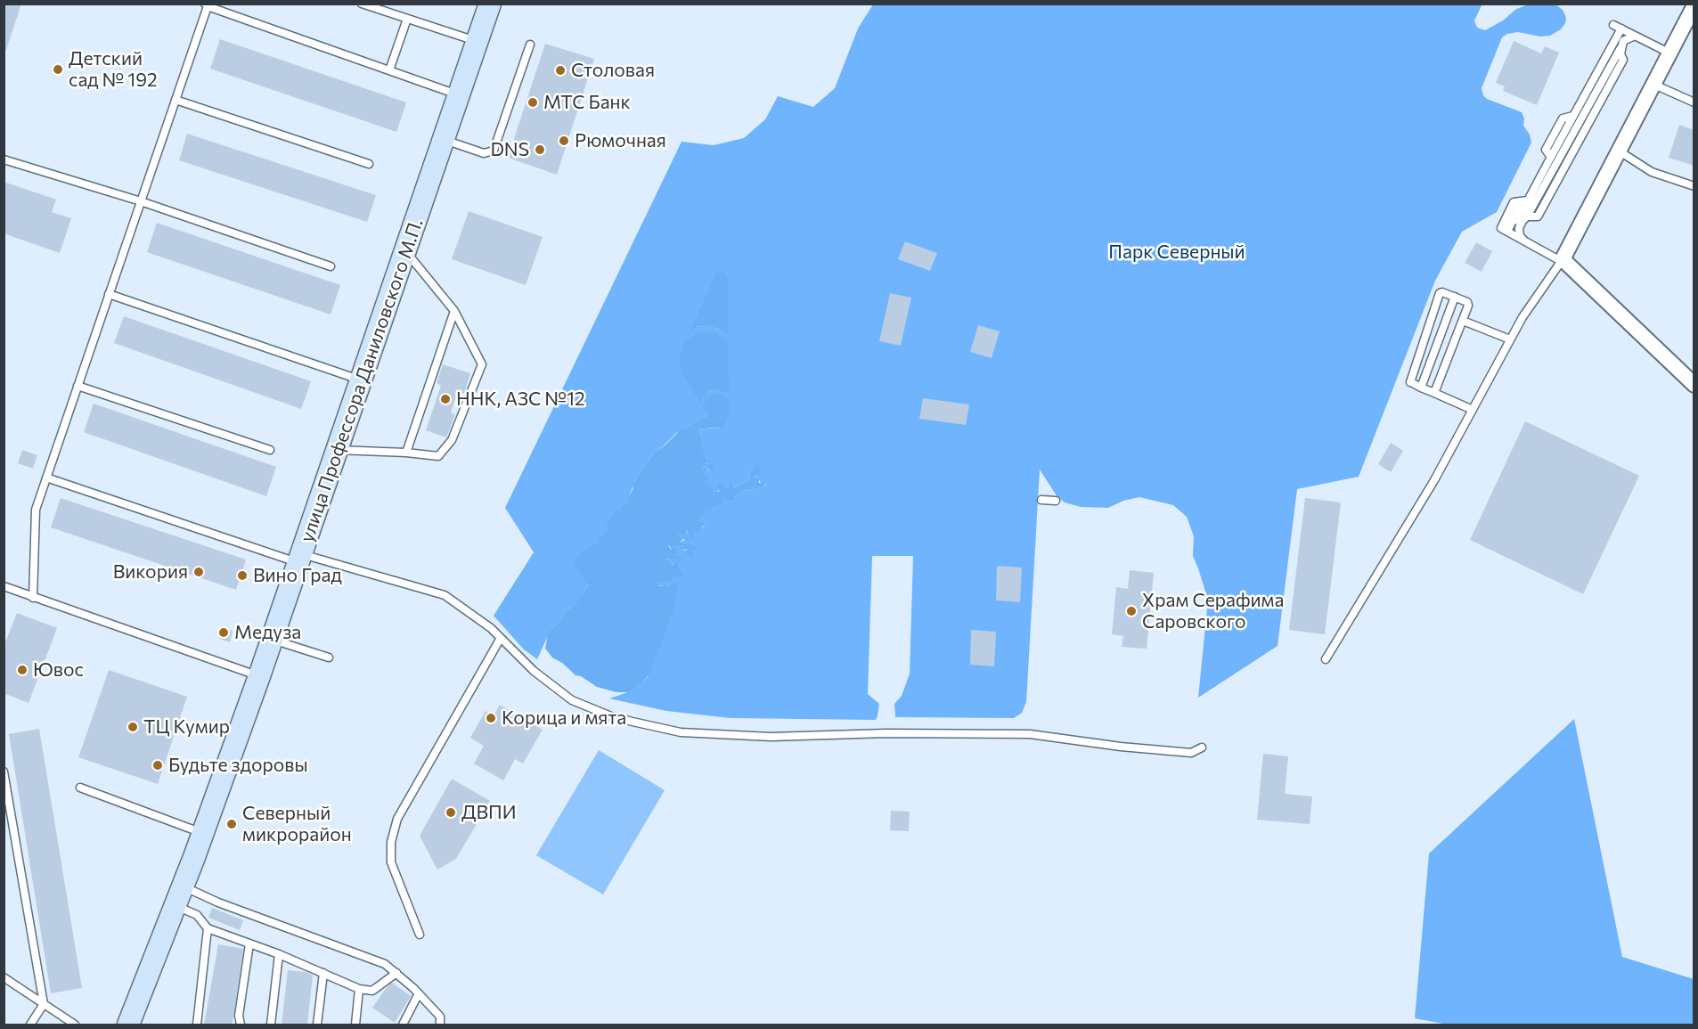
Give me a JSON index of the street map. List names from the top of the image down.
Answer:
{
  "streets": {
    "main road": ["улица Профессора Даниловского М.П."]
  },
  "parks": ["Парк Северный"],
  "places": [
    "Детский сад № 192",
    "Столовая",
    "МТС Банк",
    "Рюмочная",
    "DNS",
    "ННК, АЗС №12",
    "Викория",
    "Вино Град",
    "Храм Серафима Саровского",
    "Медуза",
    "Ювос",
    "Корица и мята",
    "ТЦ Кумир",
    "Будьте здоровы",
    "ДВПИ",
    "Северный микрорайон"
  ]
}
